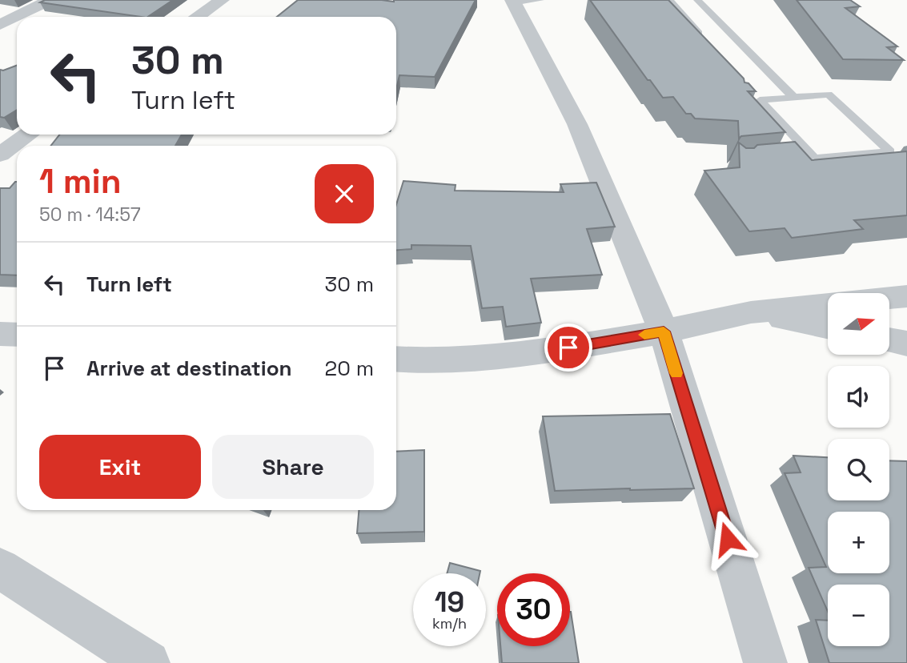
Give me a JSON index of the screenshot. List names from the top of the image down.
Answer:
{
  "north": "right",
  "page": {
    "turn": ["30 m", "Turn left"],
    "heading": ["1 min", "50 m · 14:57"],
    "list": [
      {
        "name": "Turn left",
        "value": "30 m"
      },
      {
        "name": "Arrive at destination",
        "value": "20 m"
      }
    ],
    "map_buttons": ["+", "−"],
    "buttons": ["Exit", "Share"],
    "speed": "19 km/h",
    "limit": "30"
  }
}
